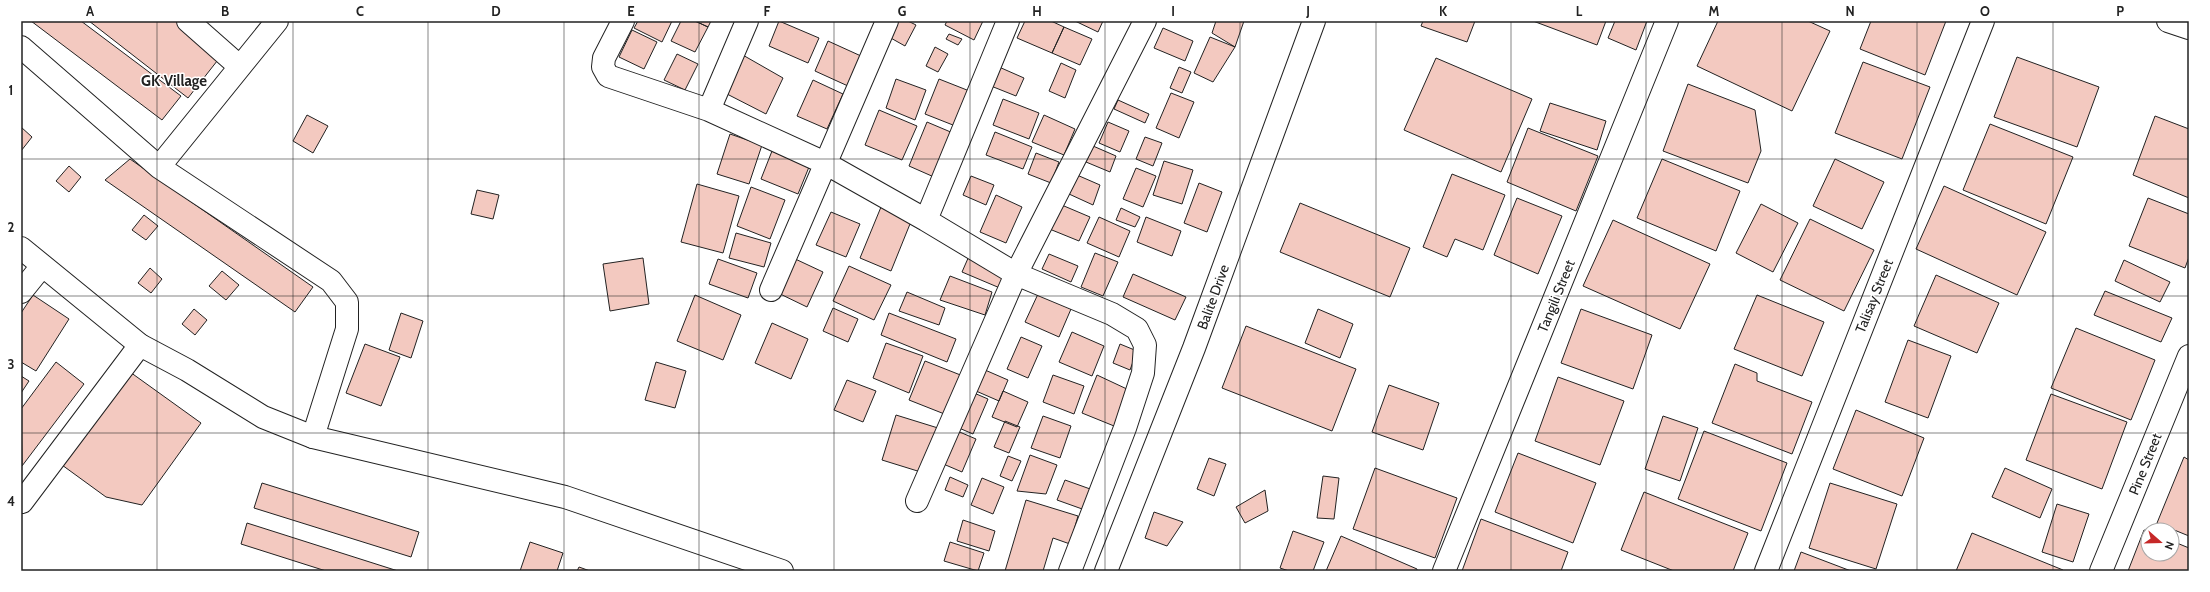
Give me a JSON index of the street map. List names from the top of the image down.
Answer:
{
  "streets": {
    "street": [
      "Tangili Street",
      "Talisay Street",
      "Balite Drive",
      "Pine Street"
    ]
  },
  "districts": ["GK Village"],
  "north": "right",
  "grid": {
    "columns": [
      "A",
      "B",
      "C",
      "D",
      "E",
      "F",
      "G",
      "H",
      "I",
      "J",
      "K",
      "L",
      "M",
      "N",
      "O",
      "P"
    ],
    "rows": [
      "1",
      "2",
      "3",
      "4"
    ]
  }
}
